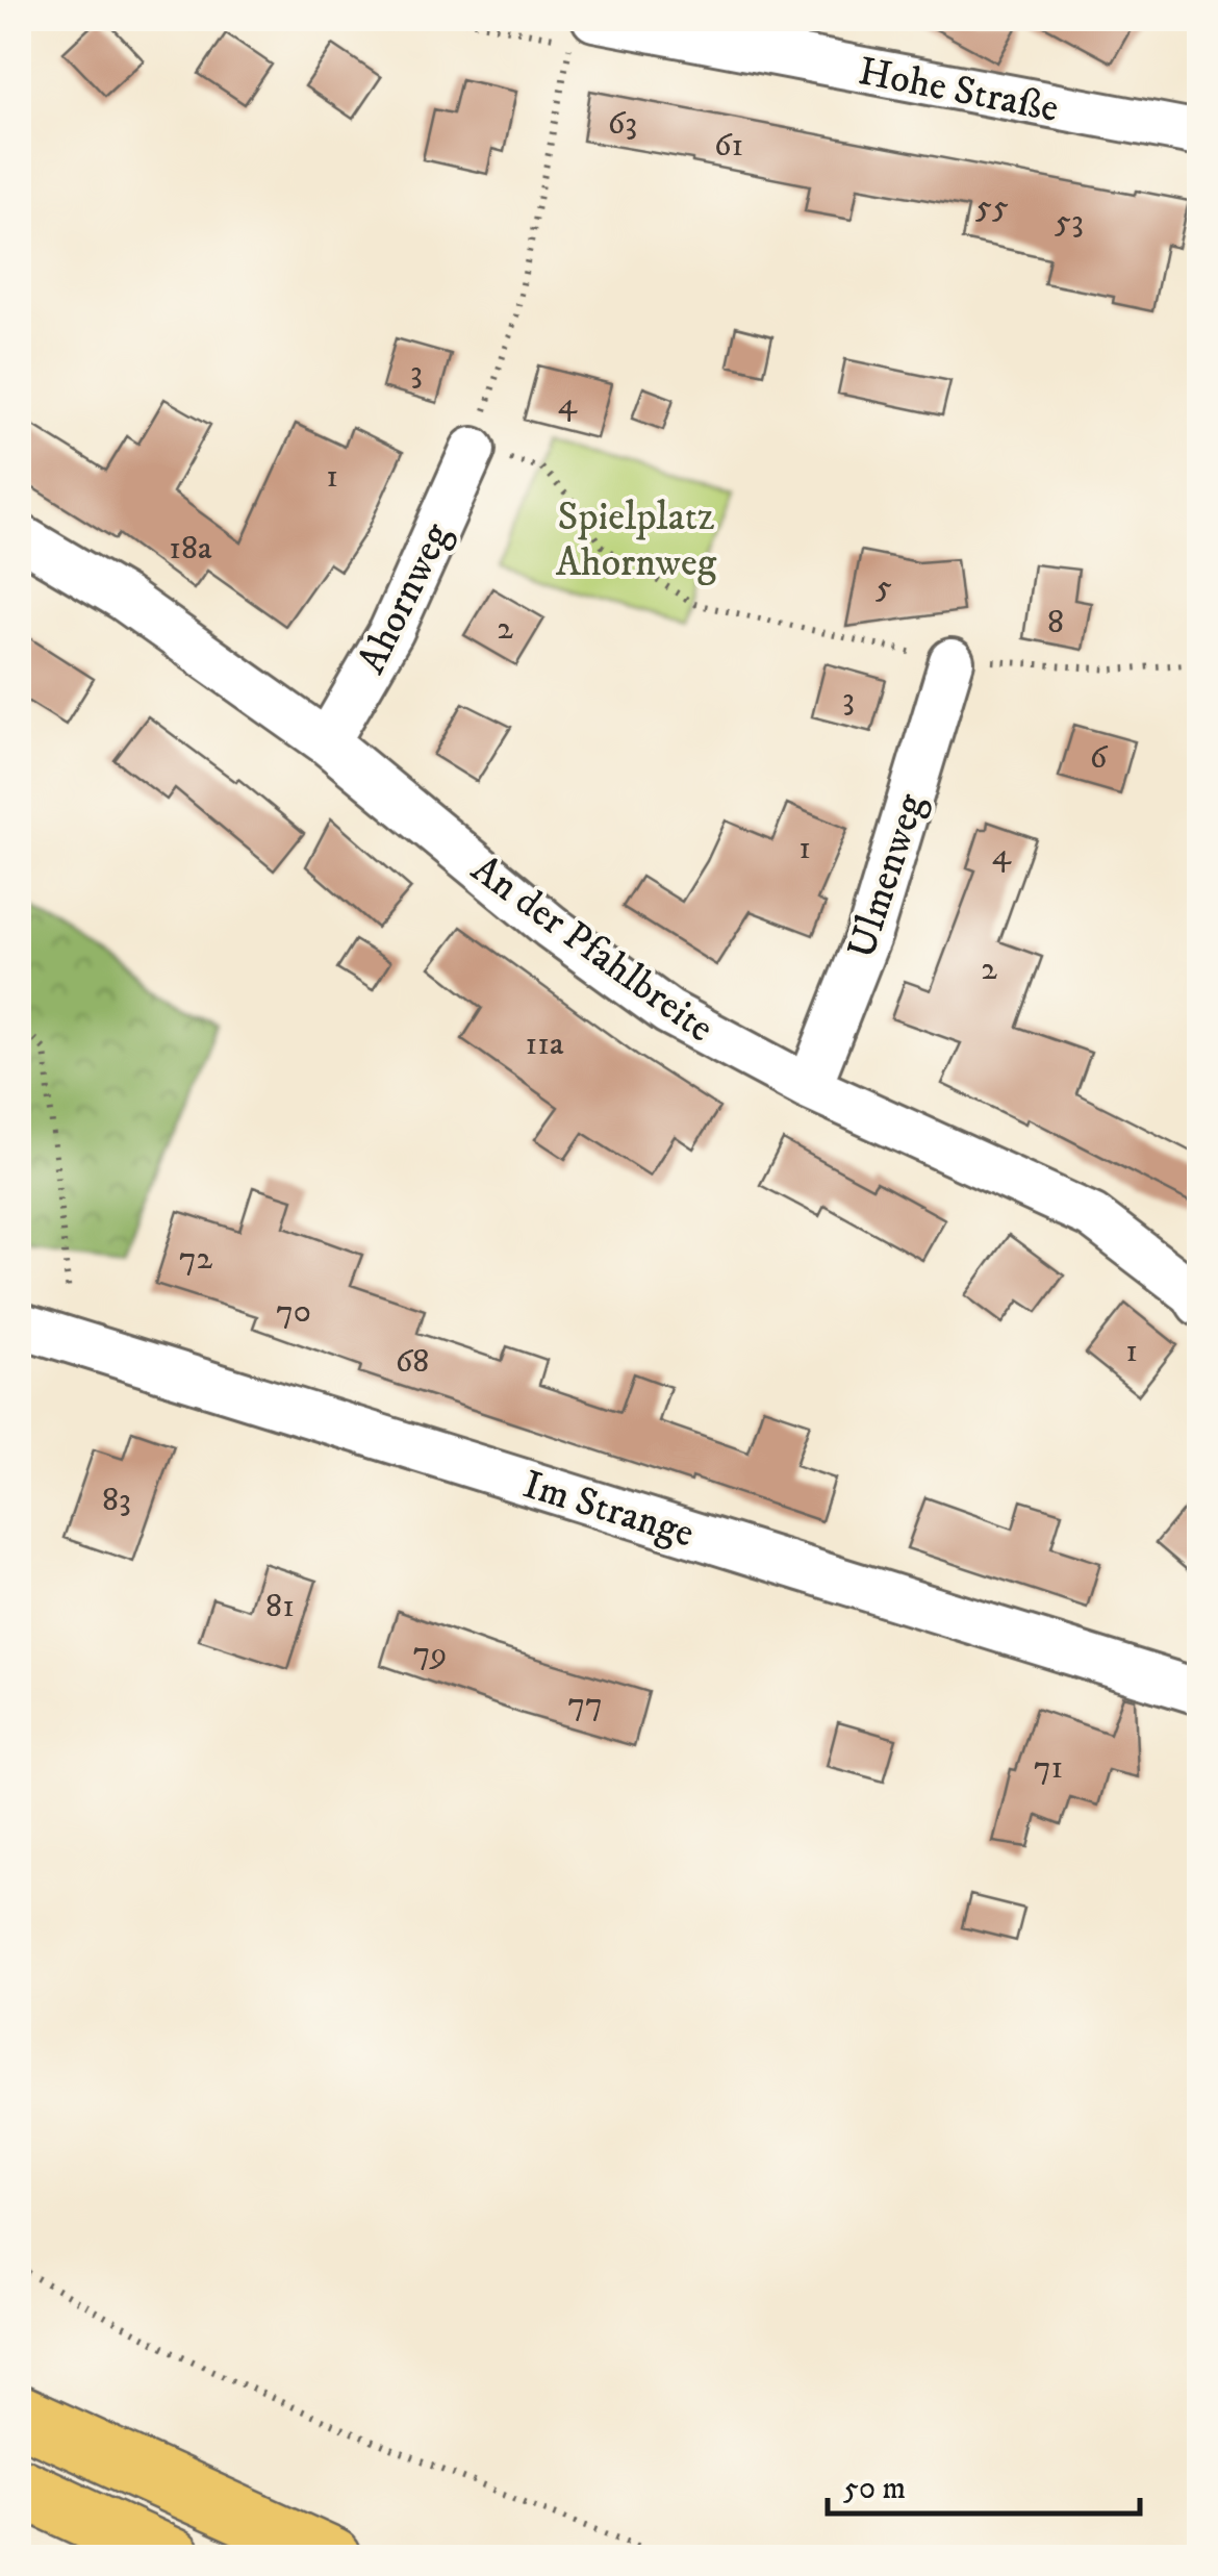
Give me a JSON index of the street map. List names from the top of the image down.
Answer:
{
  "streets": {
    "street": [
      "Hohe Straße",
      "Ahornweg",
      "Ulmenweg",
      "An der Pfahlbreite",
      "Im Strange"
    ]
  },
  "crossings": [
    ["Ahornweg", "An der Pfahlbreite"],
    ["Ulmenweg", "An der Pfahlbreite"]
  ],
  "parks": ["Spielplatz Ahornweg"],
  "house_numbers": [
    "63",
    "61",
    "55",
    "53",
    "3",
    "4",
    "1",
    "18a",
    "5",
    "8",
    "2",
    "3",
    "6",
    "1",
    "4",
    "2",
    "11a",
    "72",
    "70",
    "1",
    "68",
    "83",
    "81",
    "79",
    "77",
    "71"
  ],
  "scale_bar": "50 m"
}
